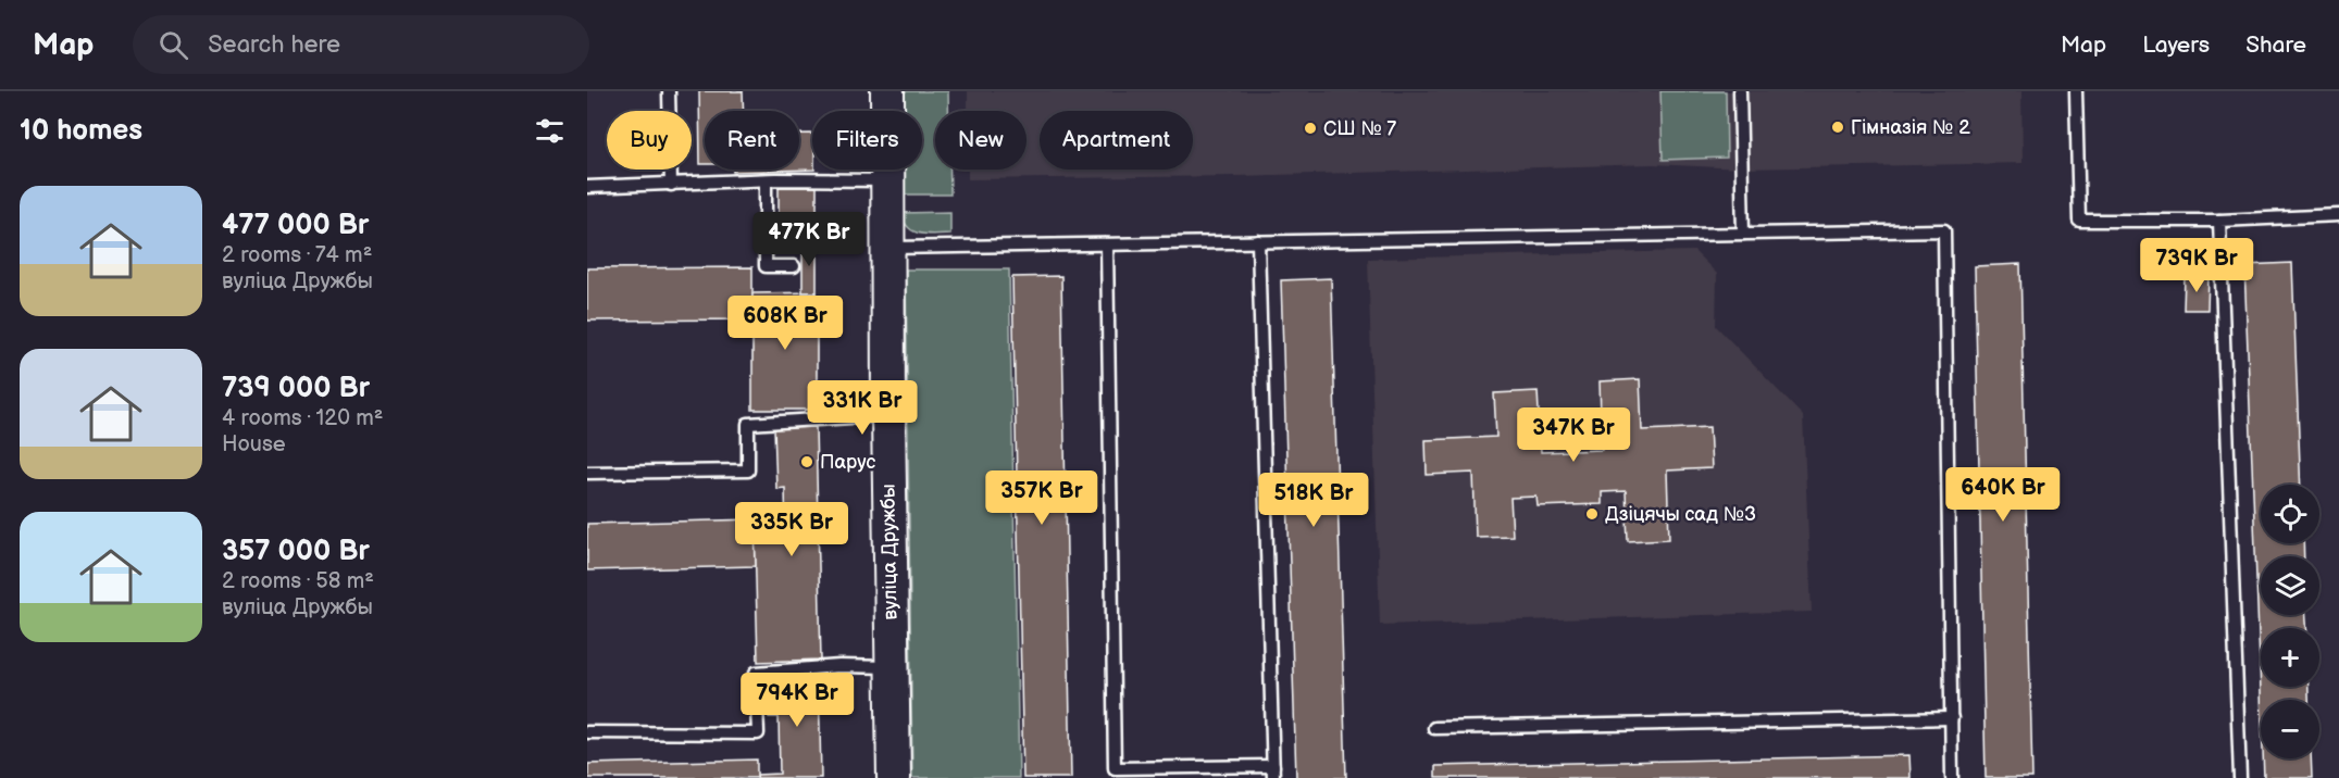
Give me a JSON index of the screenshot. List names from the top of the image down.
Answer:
{
  "streets": {
    "street": ["вуліца Дружбы"]
  },
  "places": [
    "Гімназія № 2",
    "СШ № 7",
    "Парус",
    "Дзіцячы сад №3"
  ],
  "page": {
    "header": "Map",
    "search": "Search here",
    "nav": ["Map", "Layers", "Share"],
    "heading": "10 homes",
    "chip": [
      "Buy",
      "Rent",
      "Filters",
      "New",
      "Apartment"
    ],
    "list": [
      {
        "name": "477 000 Br",
        "note": "2 rooms · 74 m² · вуліца Дружбы"
      },
      {
        "name": "739 000 Br",
        "note": "4 rooms · 120 m² · House"
      },
      {
        "name": "357 000 Br",
        "note": "2 rooms · 58 m² · вуліца Дружбы"
      }
    ],
    "price": [
      "477K Br",
      "739K Br",
      "608K Br",
      "331K Br",
      "347K Br",
      "640K Br",
      "357K Br",
      "518K Br",
      "335K Br",
      "794K Br"
    ],
    "map_buttons": ["+", "−"]
  }
}
